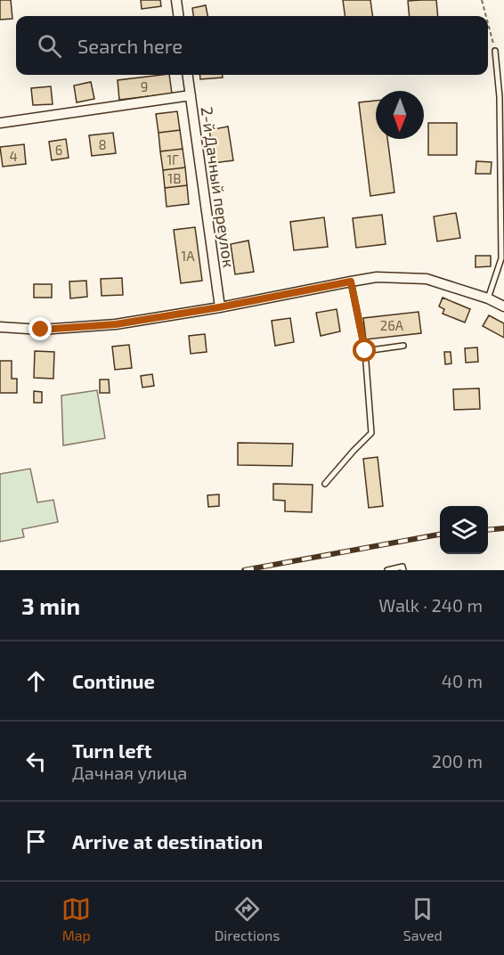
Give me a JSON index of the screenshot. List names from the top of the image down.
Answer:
{
  "streets": {
    "street": ["2-й Дачный переулок"]
  },
  "house_numbers": [
    "9",
    "8",
    "6",
    "4",
    "1Г",
    "1В",
    "1А",
    "26А"
  ],
  "north": "bottom",
  "page": {
    "search": "Search here",
    "heading": ["3 min", "Walk · 240 m"],
    "list": [
      ["Continue", "40 m"],
      ["Turn left", "Дачная улица", "200 m"],
      "Arrive at destination"
    ],
    "nav": ["Map", "Directions", "Saved"]
  }
}
